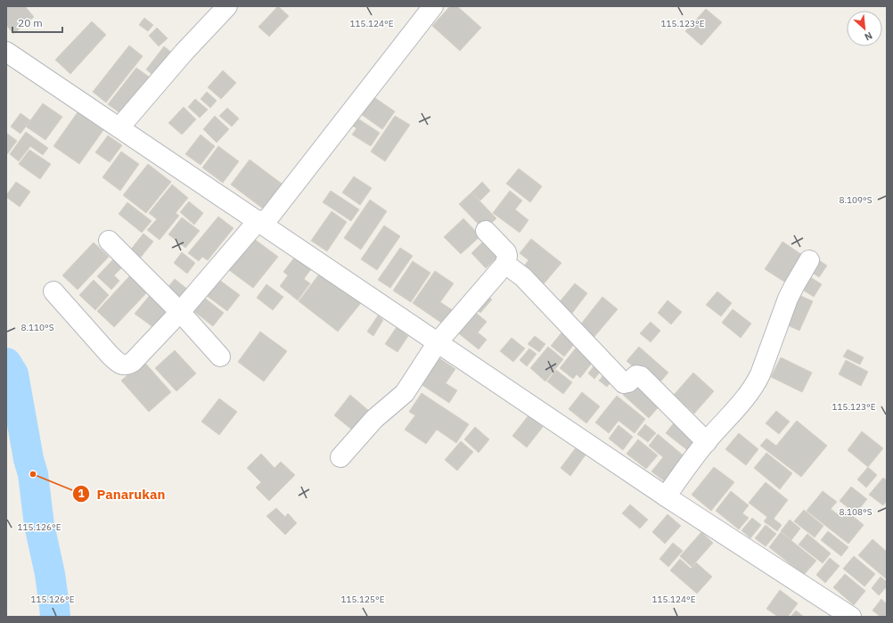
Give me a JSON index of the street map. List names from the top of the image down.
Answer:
{
  "places": ["Panarukan"],
  "scale_bar": "20 m",
  "north": "bottom right",
  "coordinates": [
    "115.124°E",
    "115.123°E",
    "8.109°S",
    "8.110°S",
    "8.108°S",
    "115.126°E",
    "115.125°E"
  ]
}
